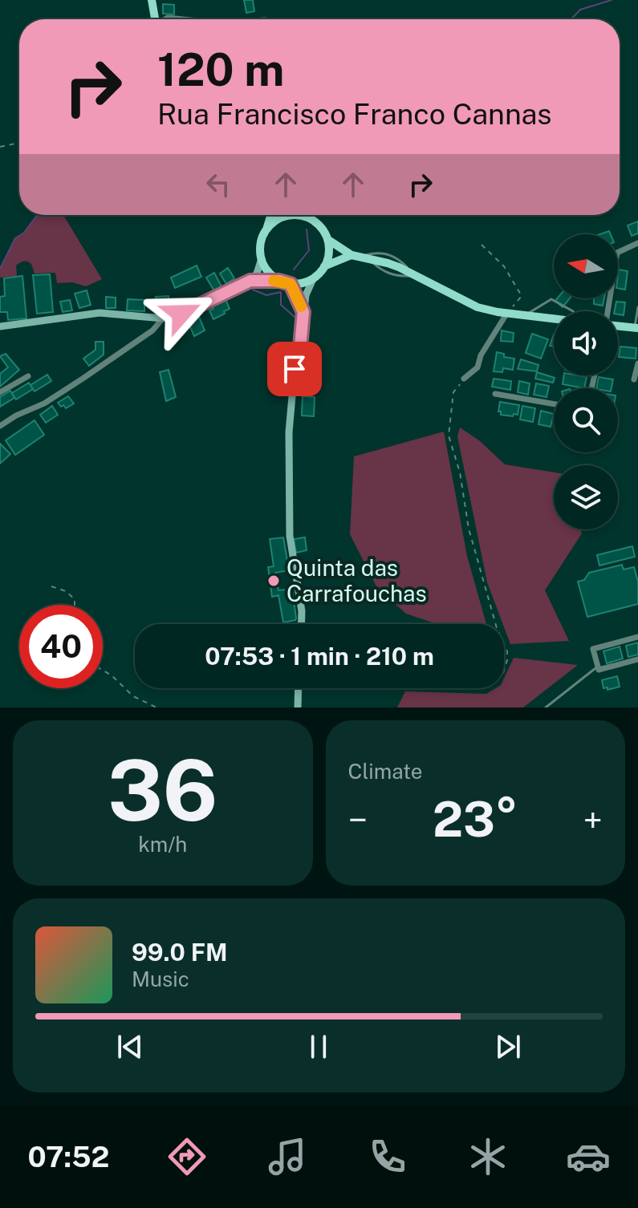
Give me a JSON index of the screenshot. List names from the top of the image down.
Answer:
{
  "places": ["Quinta das Carrafouchas"],
  "north": "left",
  "page": {
    "turn": ["120 m", "Rua Francisco Franco Cannas"],
    "limit": "40",
    "trip": "07:53 · 1 min · 210 m",
    "tile": [
      ["36", "km/h"],
      "Climate"
    ],
    "heat": ["−", "23°", "+"],
    "song": ["99.0 FM", "Music"],
    "tabs": "07:52"
  }
}
